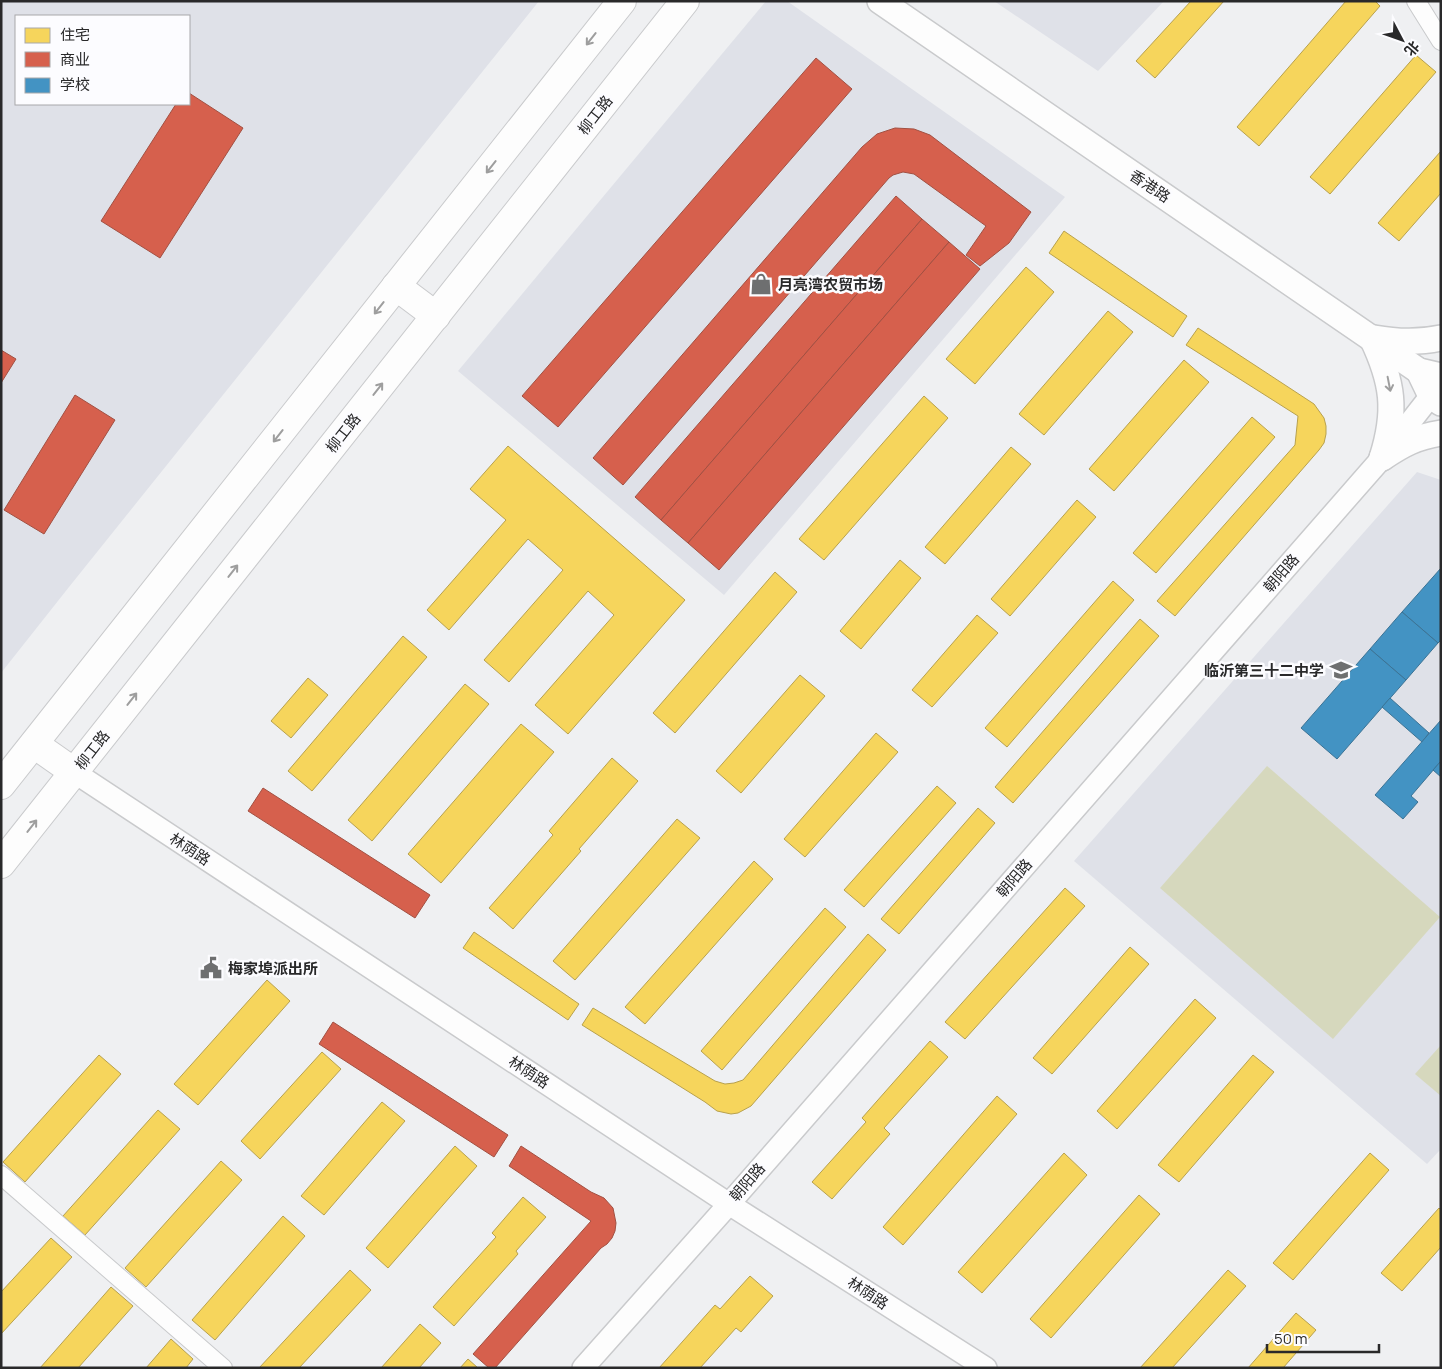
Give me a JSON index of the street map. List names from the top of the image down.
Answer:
{
  "streets": {
    "main road": ["柳工路", "香港路"],
    "street": ["朝阳路", "林荫路"]
  },
  "crossings": [
    ["柳工路", "林荫路"],
    ["香港路", "朝阳路"],
    ["朝阳路", "林荫路"]
  ],
  "places": {
    "shop": ["月亮湾农贸市场"],
    "school or university": ["临沂第三十二中学"],
    "public building": ["梅家埠派出所"]
  },
  "legend": ["住宅", "商业", "学校"],
  "scale_bar": "50 m",
  "north": "bottom right"
}
